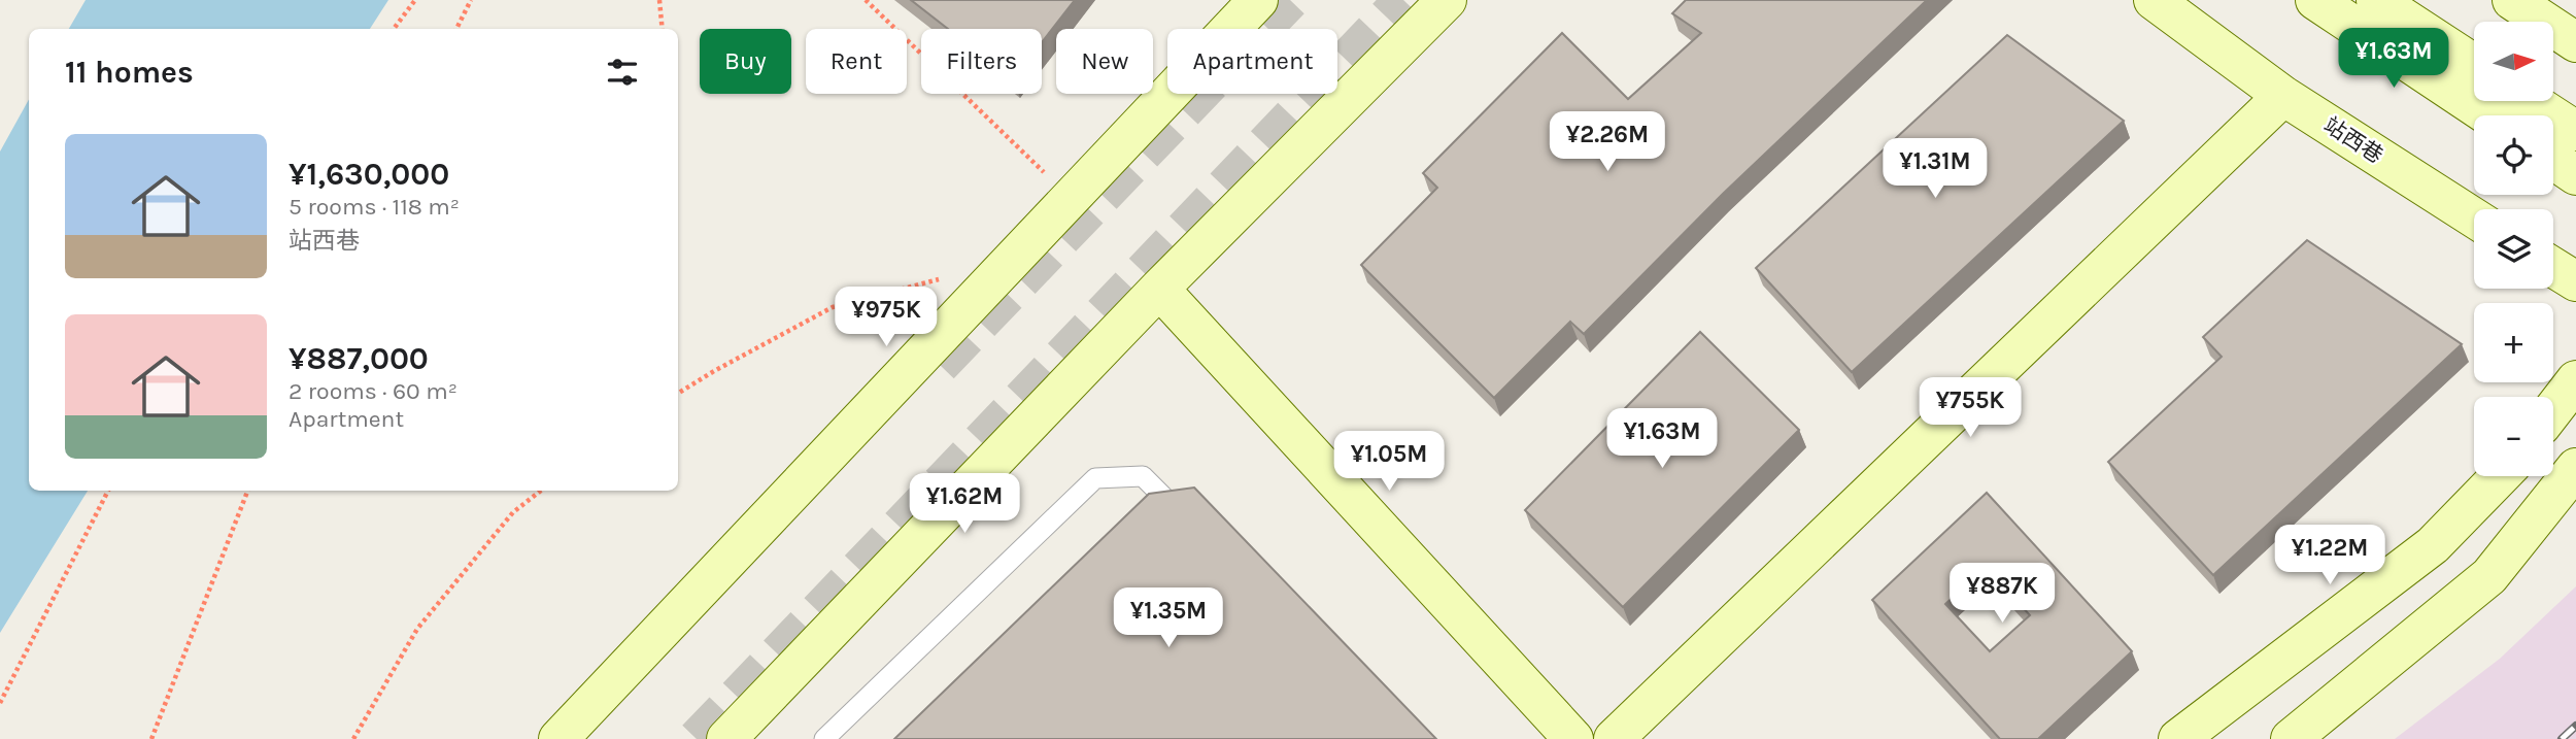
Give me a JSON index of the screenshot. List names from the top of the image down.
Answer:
{
  "streets": {
    "street": ["站西巷"]
  },
  "north": "right",
  "page": {
    "map_buttons": ["+", "−"],
    "price": [
      "¥1.63M",
      "¥2.26M",
      "¥1.31M",
      "¥975K",
      "¥755K",
      "¥1.63M",
      "¥1.05M",
      "¥1.62M",
      "¥1.22M",
      "¥887K",
      "¥1.35M"
    ],
    "chip": [
      "Buy",
      "Rent",
      "Filters",
      "New",
      "Apartment"
    ],
    "heading": "11 homes",
    "list": [
      {
        "name": "¥1,630,000",
        "note": "5 rooms · 118 m² · 站西巷"
      },
      {
        "name": "¥887,000",
        "note": "2 rooms · 60 m² · Apartment"
      }
    ]
  }
}
